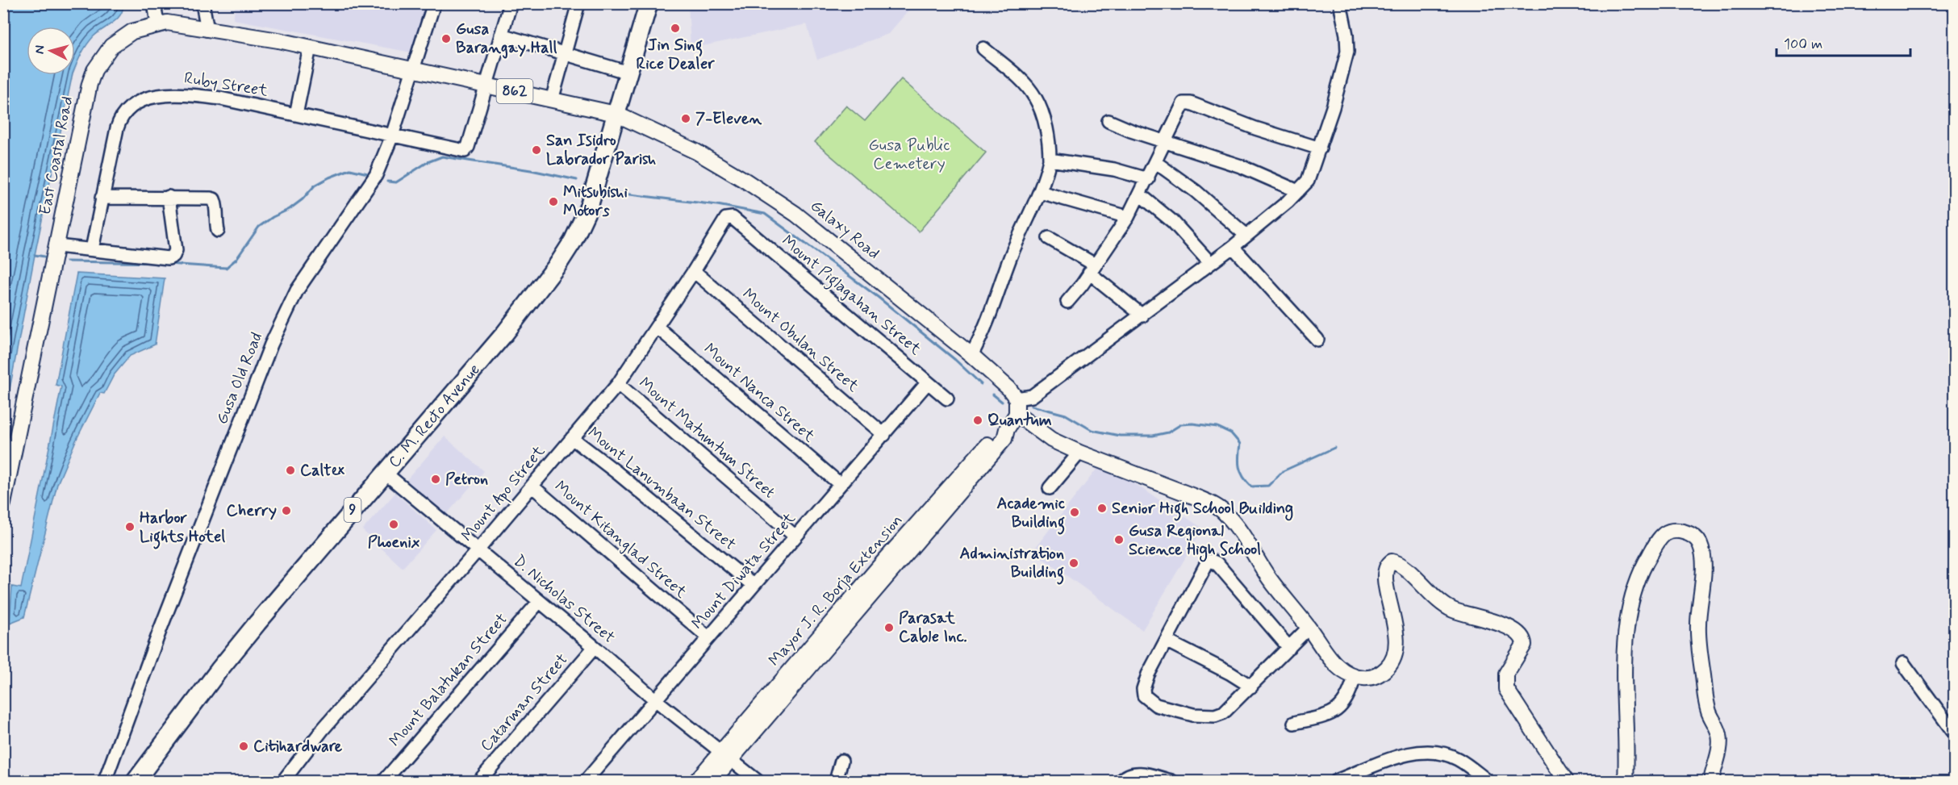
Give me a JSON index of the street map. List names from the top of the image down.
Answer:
{
  "streets": {
    "highway": ["C. M. Recto Avenue", "9"],
    "main road": [
      "862",
      "East Coastal Road",
      "Galaxy Road",
      "Mayor J. R. Borja Extension"
    ],
    "street": [
      "Ruby Street",
      "Mount Piglagahan Street",
      "Mount Obulan Street",
      "Gusa Old Road",
      "Mount Nanca Street",
      "Mount Matumtum Street",
      "Mount Lanumbaan Street",
      "Mount Apo Street",
      "Mount Kitanglad Street",
      "Mount Diwata Street",
      "D. Nicholas Street",
      "Mount Balatukan Street",
      "Catarman Street"
    ]
  },
  "crossings": [
    ["Ruby Street", "East Coastal Road"],
    ["Ruby Street", "Gusa Old Road"],
    ["East Coastal Road", "Galaxy Road"],
    ["East Coastal Road", "Gusa Old Road"],
    ["East Coastal Road", "C. M. Recto Avenue"],
    ["Galaxy Road", "C. M. Recto Avenue"],
    ["Mount Piglagahan Street", "Mount Apo Street"],
    ["Mount Piglagahan Street", "Mount Diwata Street"],
    ["Mount Obulan Street", "Mount Apo Street"],
    ["Mount Obulan Street", "Mount Diwata Street"],
    ["Mount Nanca Street", "Mount Apo Street"],
    ["Mount Nanca Street", "Mount Diwata Street"],
    ["C. M. Recto Avenue", "D. Nicholas Street"],
    ["Mount Matumtum Street", "Mount Apo Street"],
    ["Mount Matumtum Street", "Mount Diwata Street"],
    ["Mount Lanumbaan Street", "Mount Apo Street"],
    ["Mount Lanumbaan Street", "Mount Diwata Street"],
    ["Mount Apo Street", "Mount Kitanglad Street"],
    ["Mount Apo Street", "D. Nicholas Street"],
    ["Mount Kitanglad Street", "Mount Diwata Street"],
    ["Mount Diwata Street", "D. Nicholas Street"],
    ["Mayor J. R. Borja Extension", "D. Nicholas Street"],
    ["D. Nicholas Street", "Mount Balatukan Street"],
    ["D. Nicholas Street", "Catarman Street"]
  ],
  "parks": ["Gusa Public Cemetery"],
  "places": [
    "Jin Sing Rice Dealer",
    "Gusa Barangay Hall",
    "7-Eleven",
    "San Isidro Labrador Parish",
    "Mitsubishi Motors",
    "Quantum",
    "Caltex",
    "Petron",
    "Senior High School Building",
    "Cherry",
    "Academic Building",
    "Phoenix",
    "Harbor Lights Hotel",
    "Gusa Regional Science High School",
    "Administration Building",
    "Parasat Cable Inc.",
    "Citihardware"
  ],
  "scale_bar": "100 m",
  "north": "left"
}
